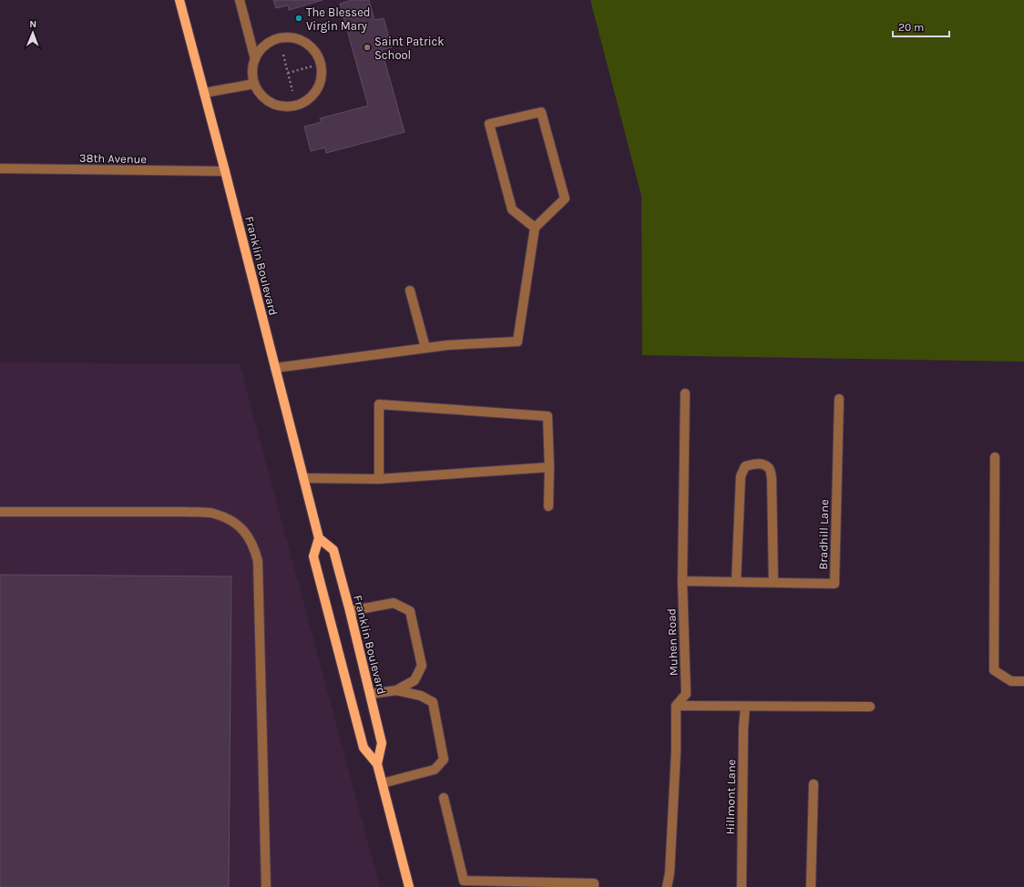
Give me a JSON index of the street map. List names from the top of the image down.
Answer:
{
  "streets": {
    "main road": ["Franklin Boulevard"],
    "street": [
      "38th Avenue",
      "Bradhill Lane",
      "Muhen Road",
      "Hillmont Lane"
    ]
  },
  "crossings": [
    ["38th Avenue", "Franklin Boulevard"],
    ["Bradhill Lane", "Muhen Road"]
  ],
  "places": ["The Blessed Virgin Mary", "Saint Patrick School"],
  "scale_bar": "20 m",
  "north": "top"
}
